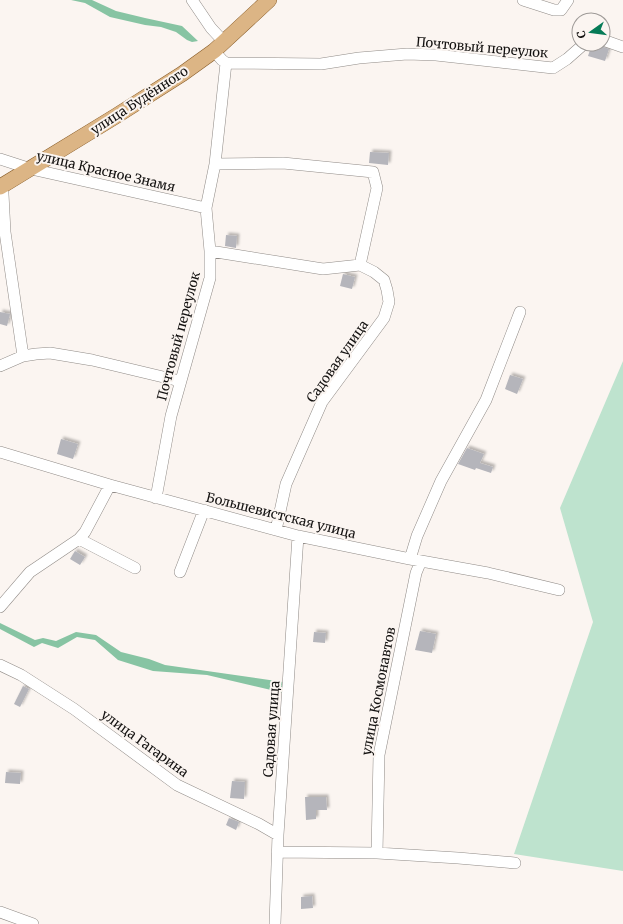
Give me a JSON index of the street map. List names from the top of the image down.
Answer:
{
  "streets": {
    "main road": ["улица Будённого"],
    "street": [
      "Почтовый переулок",
      "улица Красное Знамя",
      "Садовая улица",
      "Большевистская улица",
      "улица Космонавтов",
      "улица Гагарина"
    ]
  },
  "crossings": [
    ["Почтовый переулок", "улица Красное Знамя"],
    ["Почтовый переулок", "Большевистская улица"],
    ["улица Будённого", "улица Красное Знамя"],
    ["Садовая улица", "Большевистская улица"],
    ["Садовая улица", "улица Гагарина"],
    ["Большевистская улица", "улица Космонавтов"]
  ],
  "north": "left"
}
